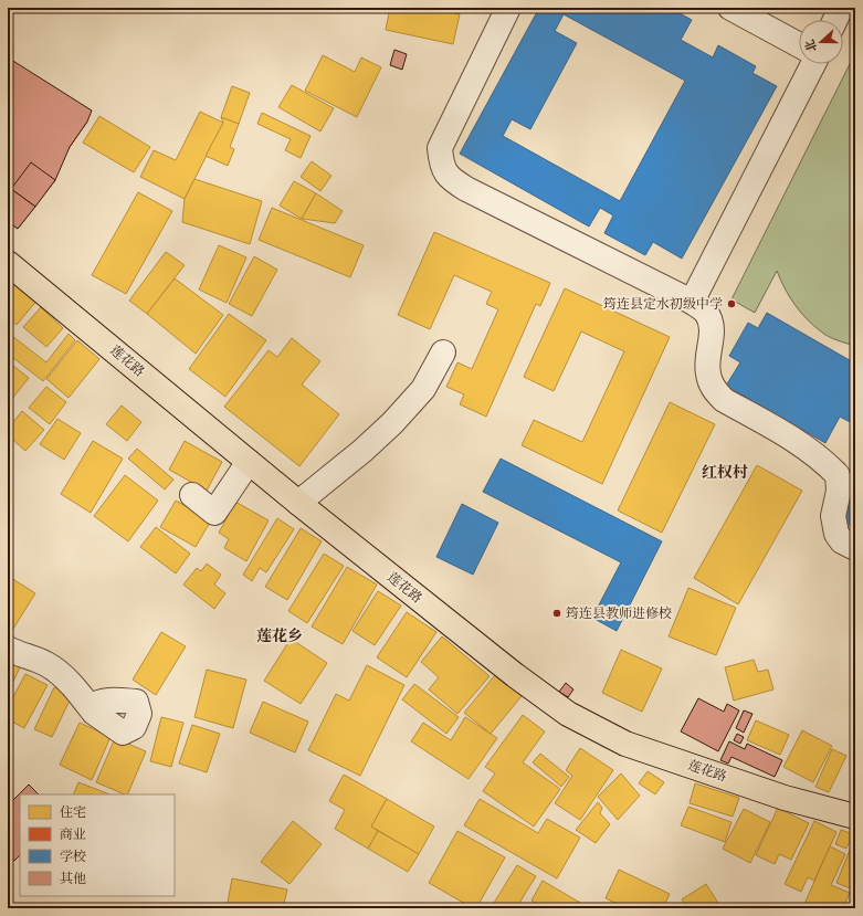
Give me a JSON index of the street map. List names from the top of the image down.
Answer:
{
  "streets": {
    "main road": ["莲花路"]
  },
  "districts": ["红权村", "莲花乡"],
  "places": ["筠连县定水初级中学", "筠连县教师进修校"],
  "legend": [
    "住宅",
    "商业",
    "学校",
    "其他"
  ],
  "north": "left"
}
